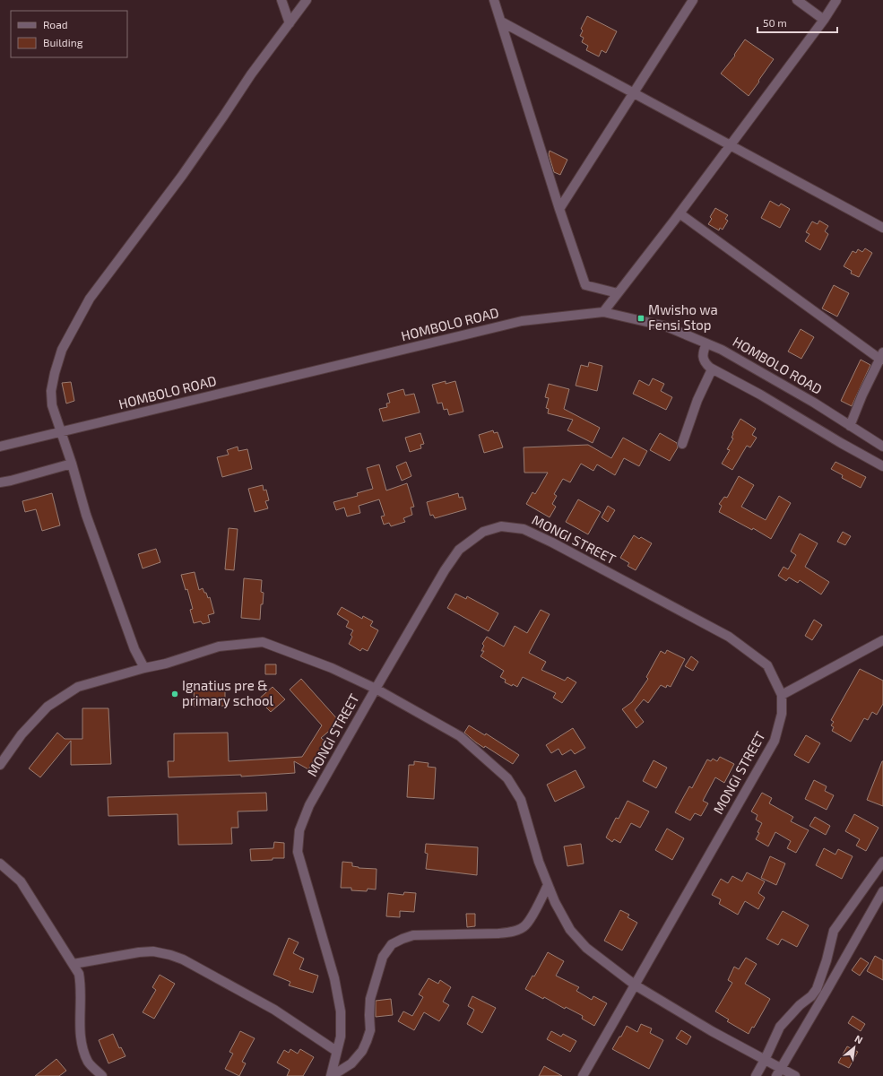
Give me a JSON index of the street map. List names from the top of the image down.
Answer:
{
  "streets": {
    "street": ["HOMBOLO ROAD", "MONGI STREET"]
  },
  "places": {
    "transit": ["Mwisho wa Fensi Stop"],
    "other": ["Ignatius pre & primary school"]
  },
  "legend": ["Road", "Building"],
  "scale_bar": "50 m",
  "north": "top right"
}
